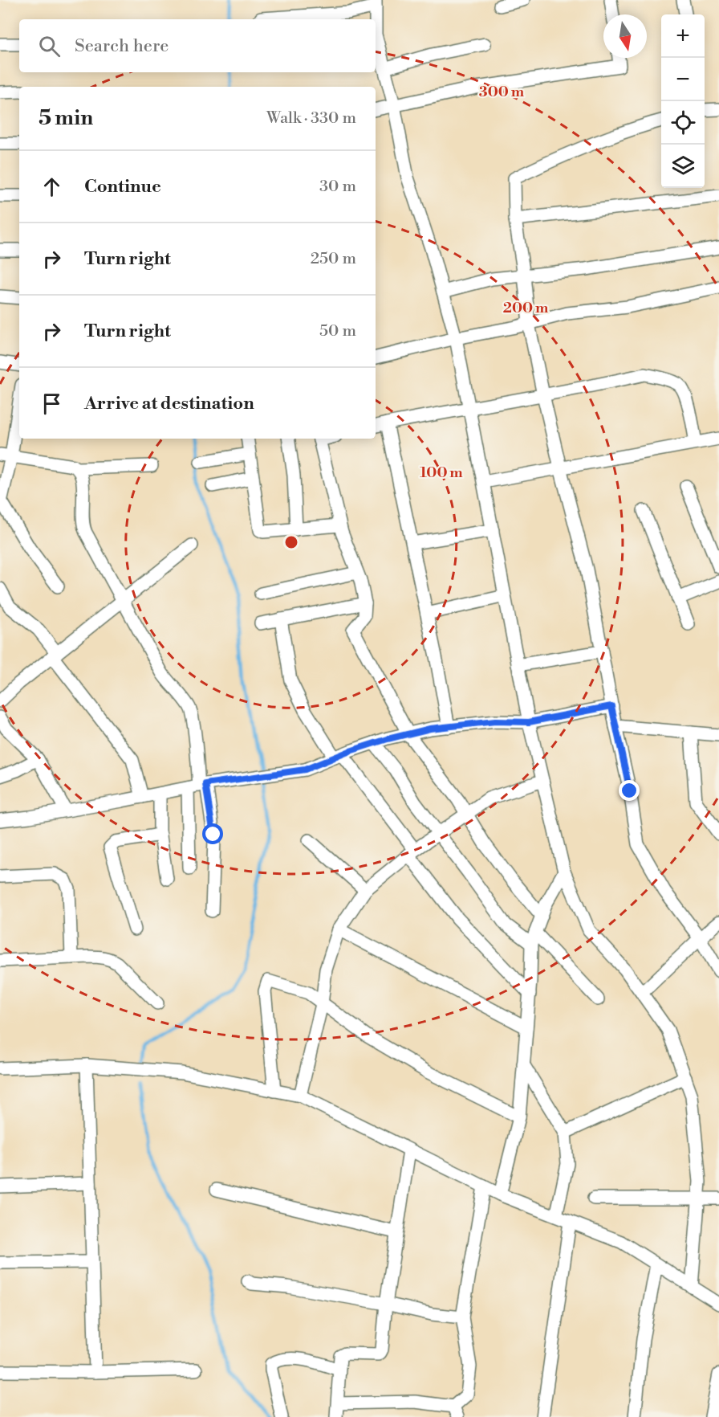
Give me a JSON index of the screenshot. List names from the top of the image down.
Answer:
{
  "north": "bottom",
  "page": {
    "map_buttons": ["+", "−"],
    "search": "Search here",
    "heading": ["5 min", "Walk · 330 m"],
    "list": [
      ["Continue", "30 m"],
      ["Turn right", "250 m"],
      ["Turn right", "50 m"],
      "Arrive at destination"
    ]
  },
  "rings": ["300 m", "200 m", "100 m"]
}
